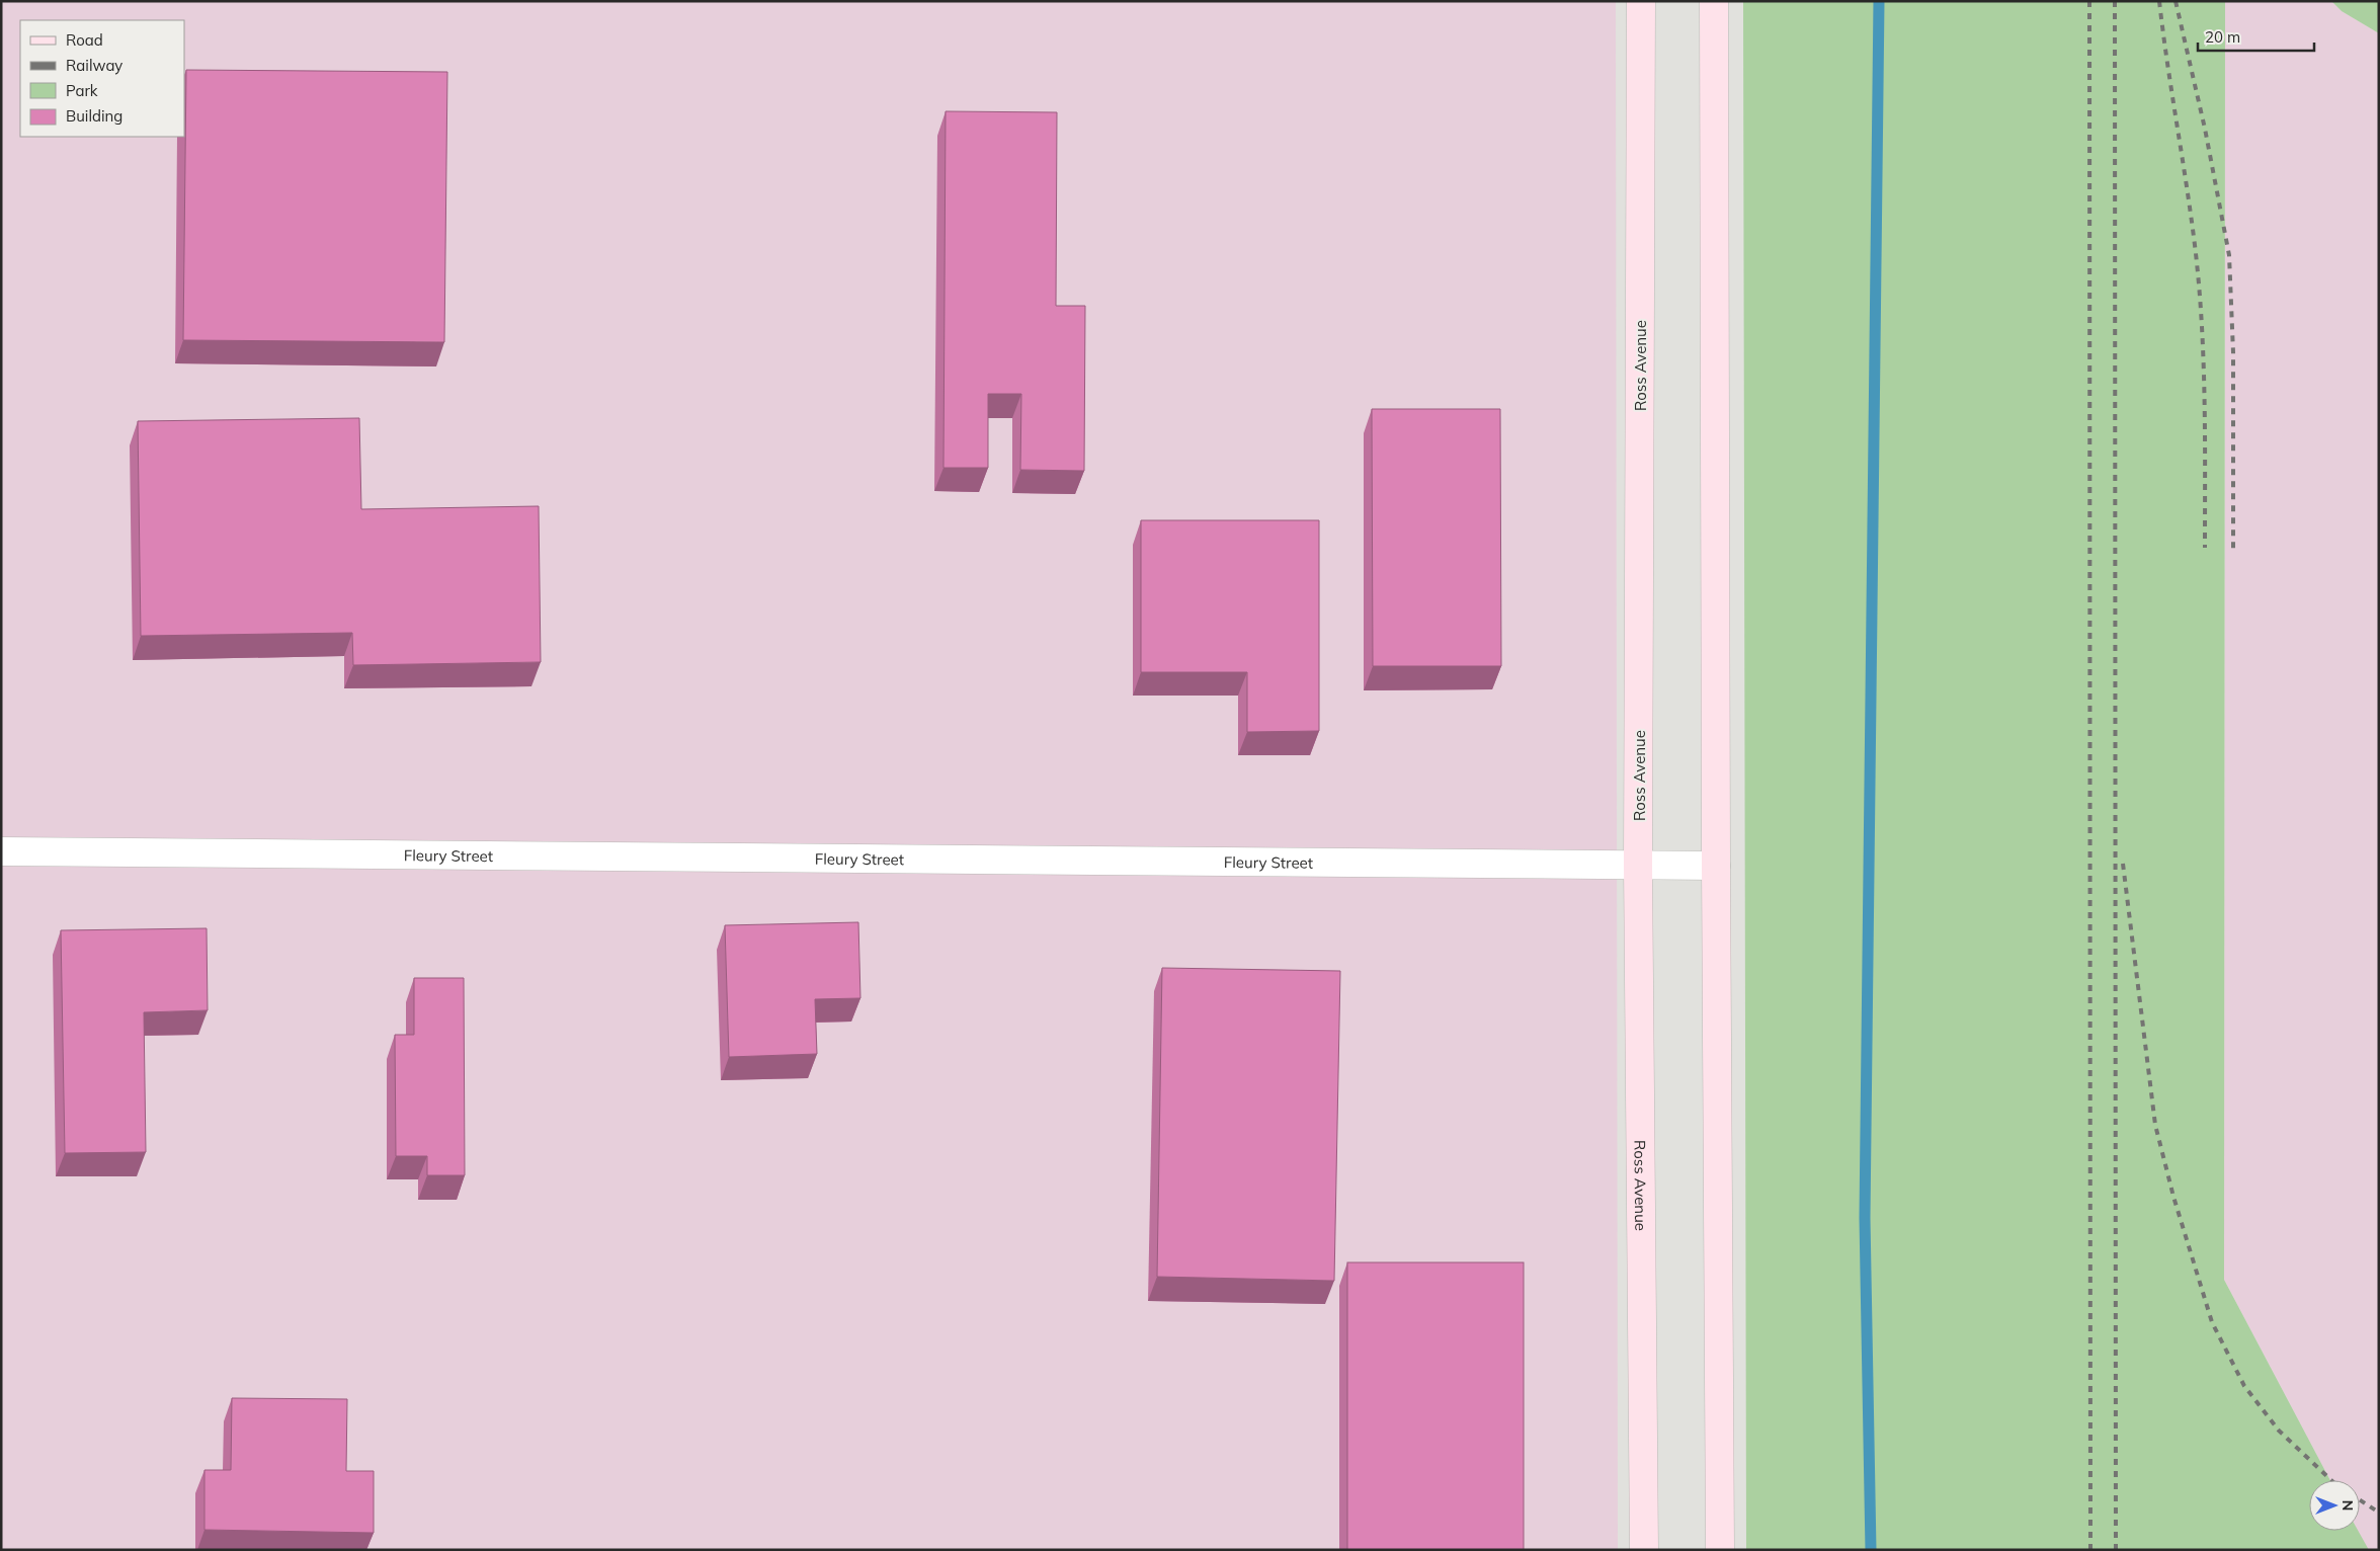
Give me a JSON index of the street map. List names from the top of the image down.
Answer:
{
  "streets": {
    "main road": ["Ross Avenue"],
    "street": ["Fleury Street"]
  },
  "crossings": [
    ["Ross Avenue", "Fleury Street"]
  ],
  "legend": [
    "Road",
    "Railway",
    "Park",
    "Building"
  ],
  "scale_bar": "20 m",
  "north": "right"
}
